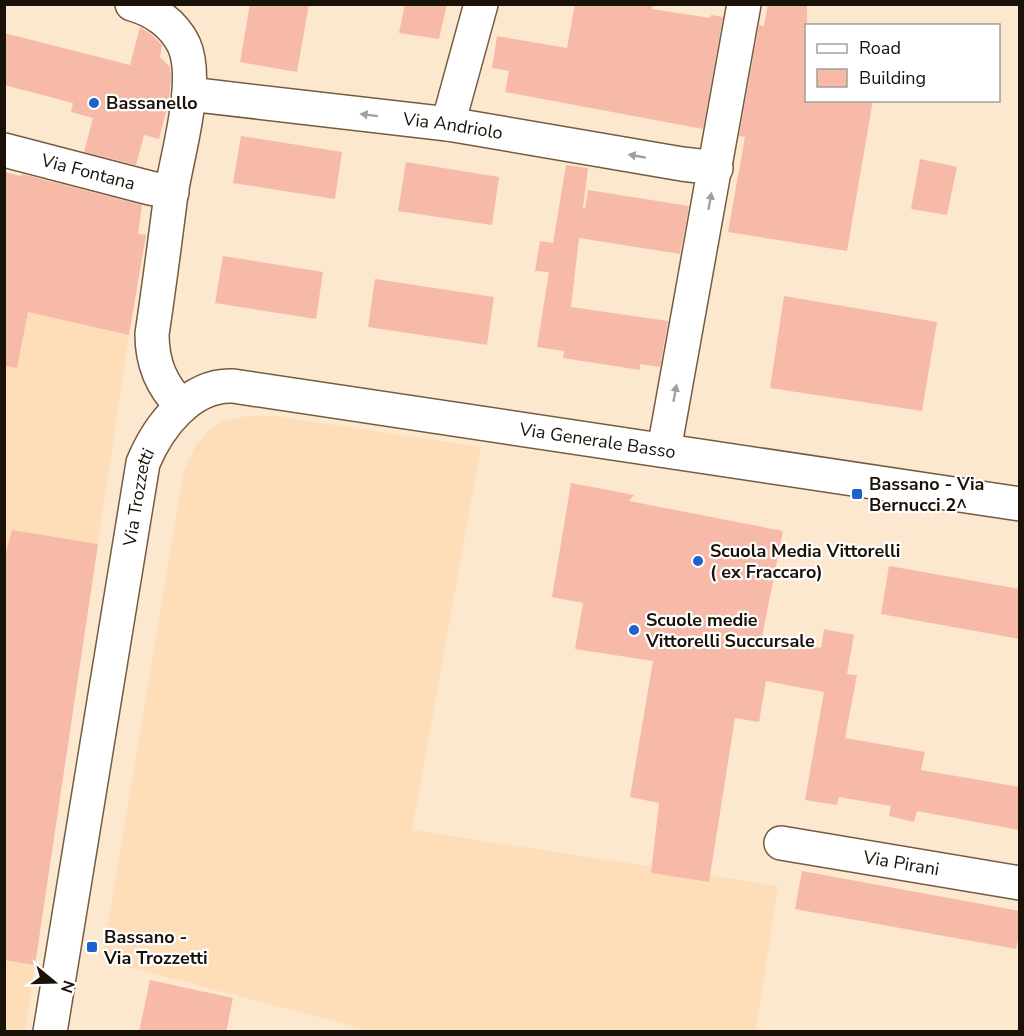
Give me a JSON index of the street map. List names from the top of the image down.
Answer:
{
  "streets": {
    "street": [
      "Via Andriolo",
      "Via Fontana",
      "Via Generale Basso",
      "Via Trozzetti",
      "Via Pirani"
    ]
  },
  "crossings": [
    ["Via Generale Basso", "Via Trozzetti"]
  ],
  "one_way": ["Via Andriolo"],
  "places": {
    "other": ["Bassanello", "Scuola Media Vittorelli ( ex Fraccaro)", "Scuole medie Vittorelli Succursale"],
    "transit": ["Bassano - Via Bernucci 2^", "Bassano - Via Trozzetti"]
  },
  "legend": ["Road", "Building"],
  "north": "right"
}
